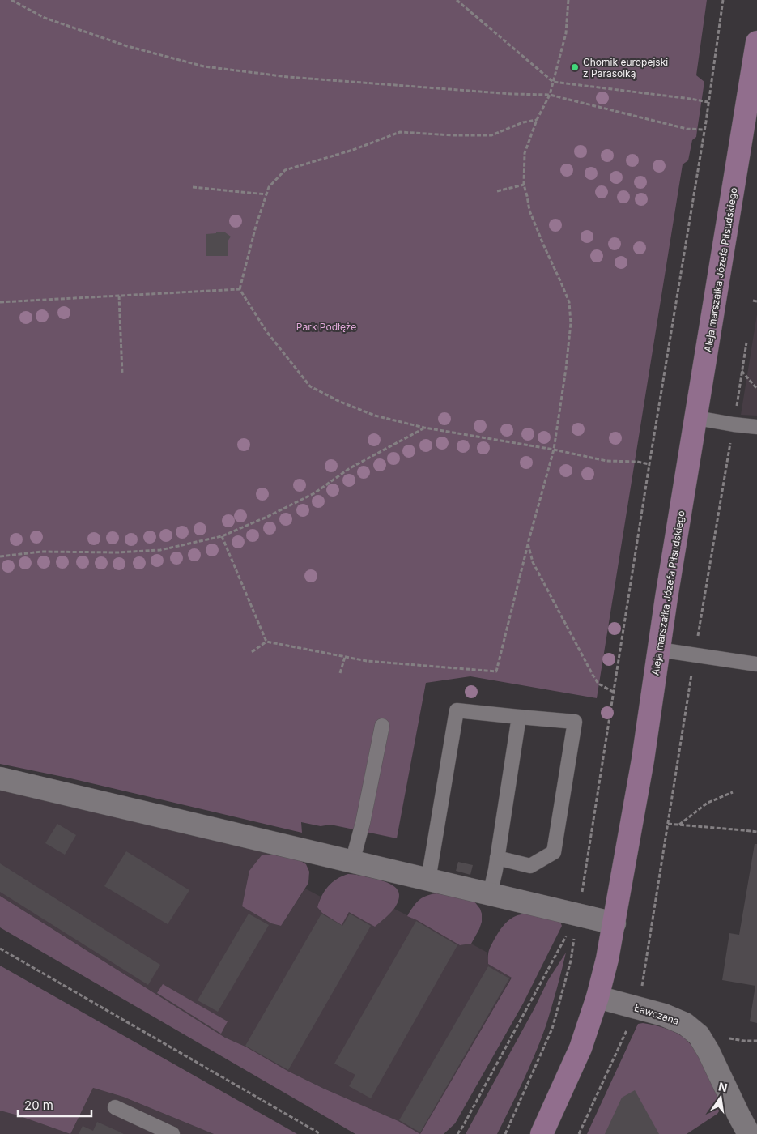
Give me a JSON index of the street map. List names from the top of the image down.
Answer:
{
  "streets": {
    "street": ["Aleja marszałka Józefa Piłsudskiego", "Ławczana"]
  },
  "crossings": [
    ["Aleja marszałka Józefa Piłsudskiego", "Ławczana"]
  ],
  "parks": ["Park Podłęże"],
  "places": ["Chomik europejski z Parasolką"],
  "scale_bar": "20 m",
  "north": "top"
}
